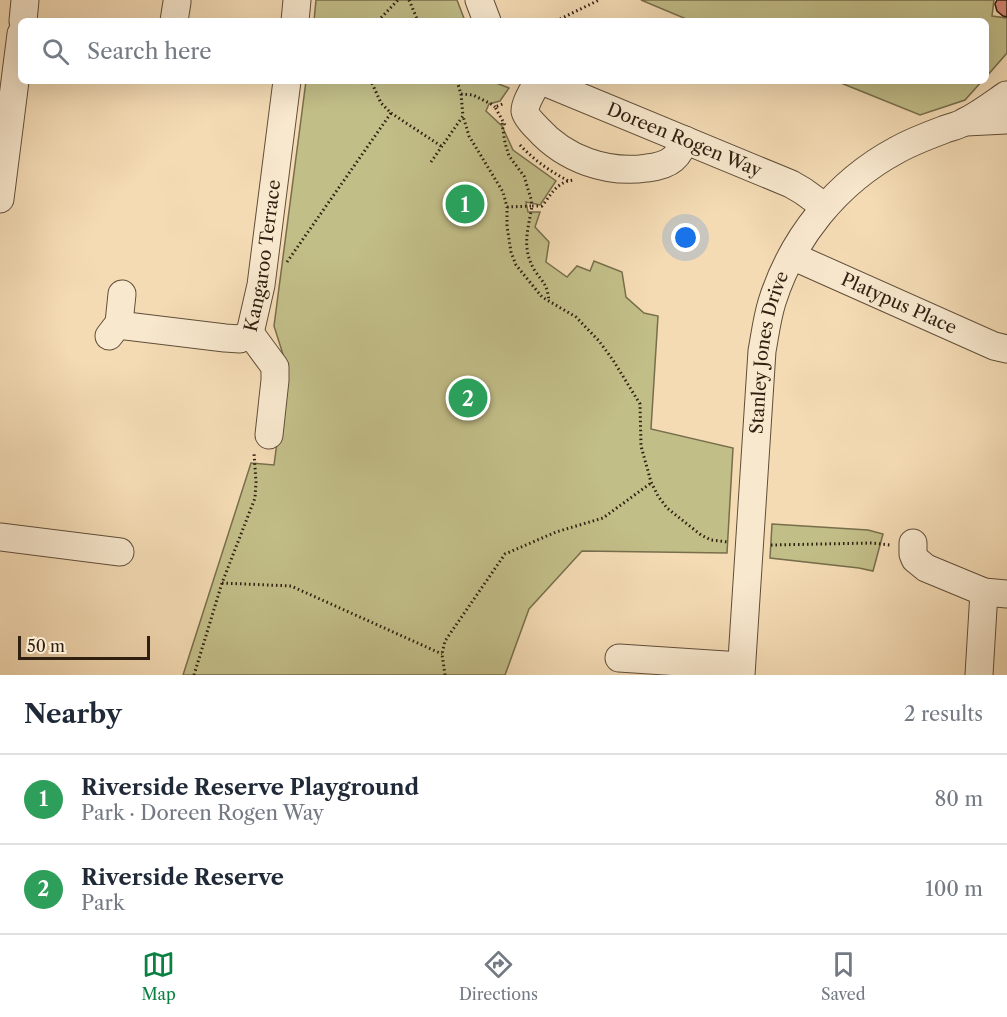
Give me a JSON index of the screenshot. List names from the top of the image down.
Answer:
{
  "streets": {
    "street": [
      "Doreen Rogen Way",
      "Kangaroo Terrace",
      "Platypus Place",
      "Stanley Jones Drive"
    ]
  },
  "crossings": [
    ["Doreen Rogen Way", "Stanley Jones Drive"],
    ["Platypus Place", "Stanley Jones Drive"]
  ],
  "scale_bar": "50 m",
  "page": {
    "search": "Search here",
    "pins": ["1", "2"],
    "scale": "50 m",
    "heading": ["Nearby", "2 results"],
    "list": [
      {
        "mark": "1",
        "name": "Riverside Reserve Playground",
        "note": "Park · Doreen Rogen Way",
        "value": "80 m"
      },
      {
        "mark": "2",
        "name": "Riverside Reserve",
        "note": "Park",
        "value": "100 m"
      }
    ],
    "nav": ["Map", "Directions", "Saved"]
  }
}
